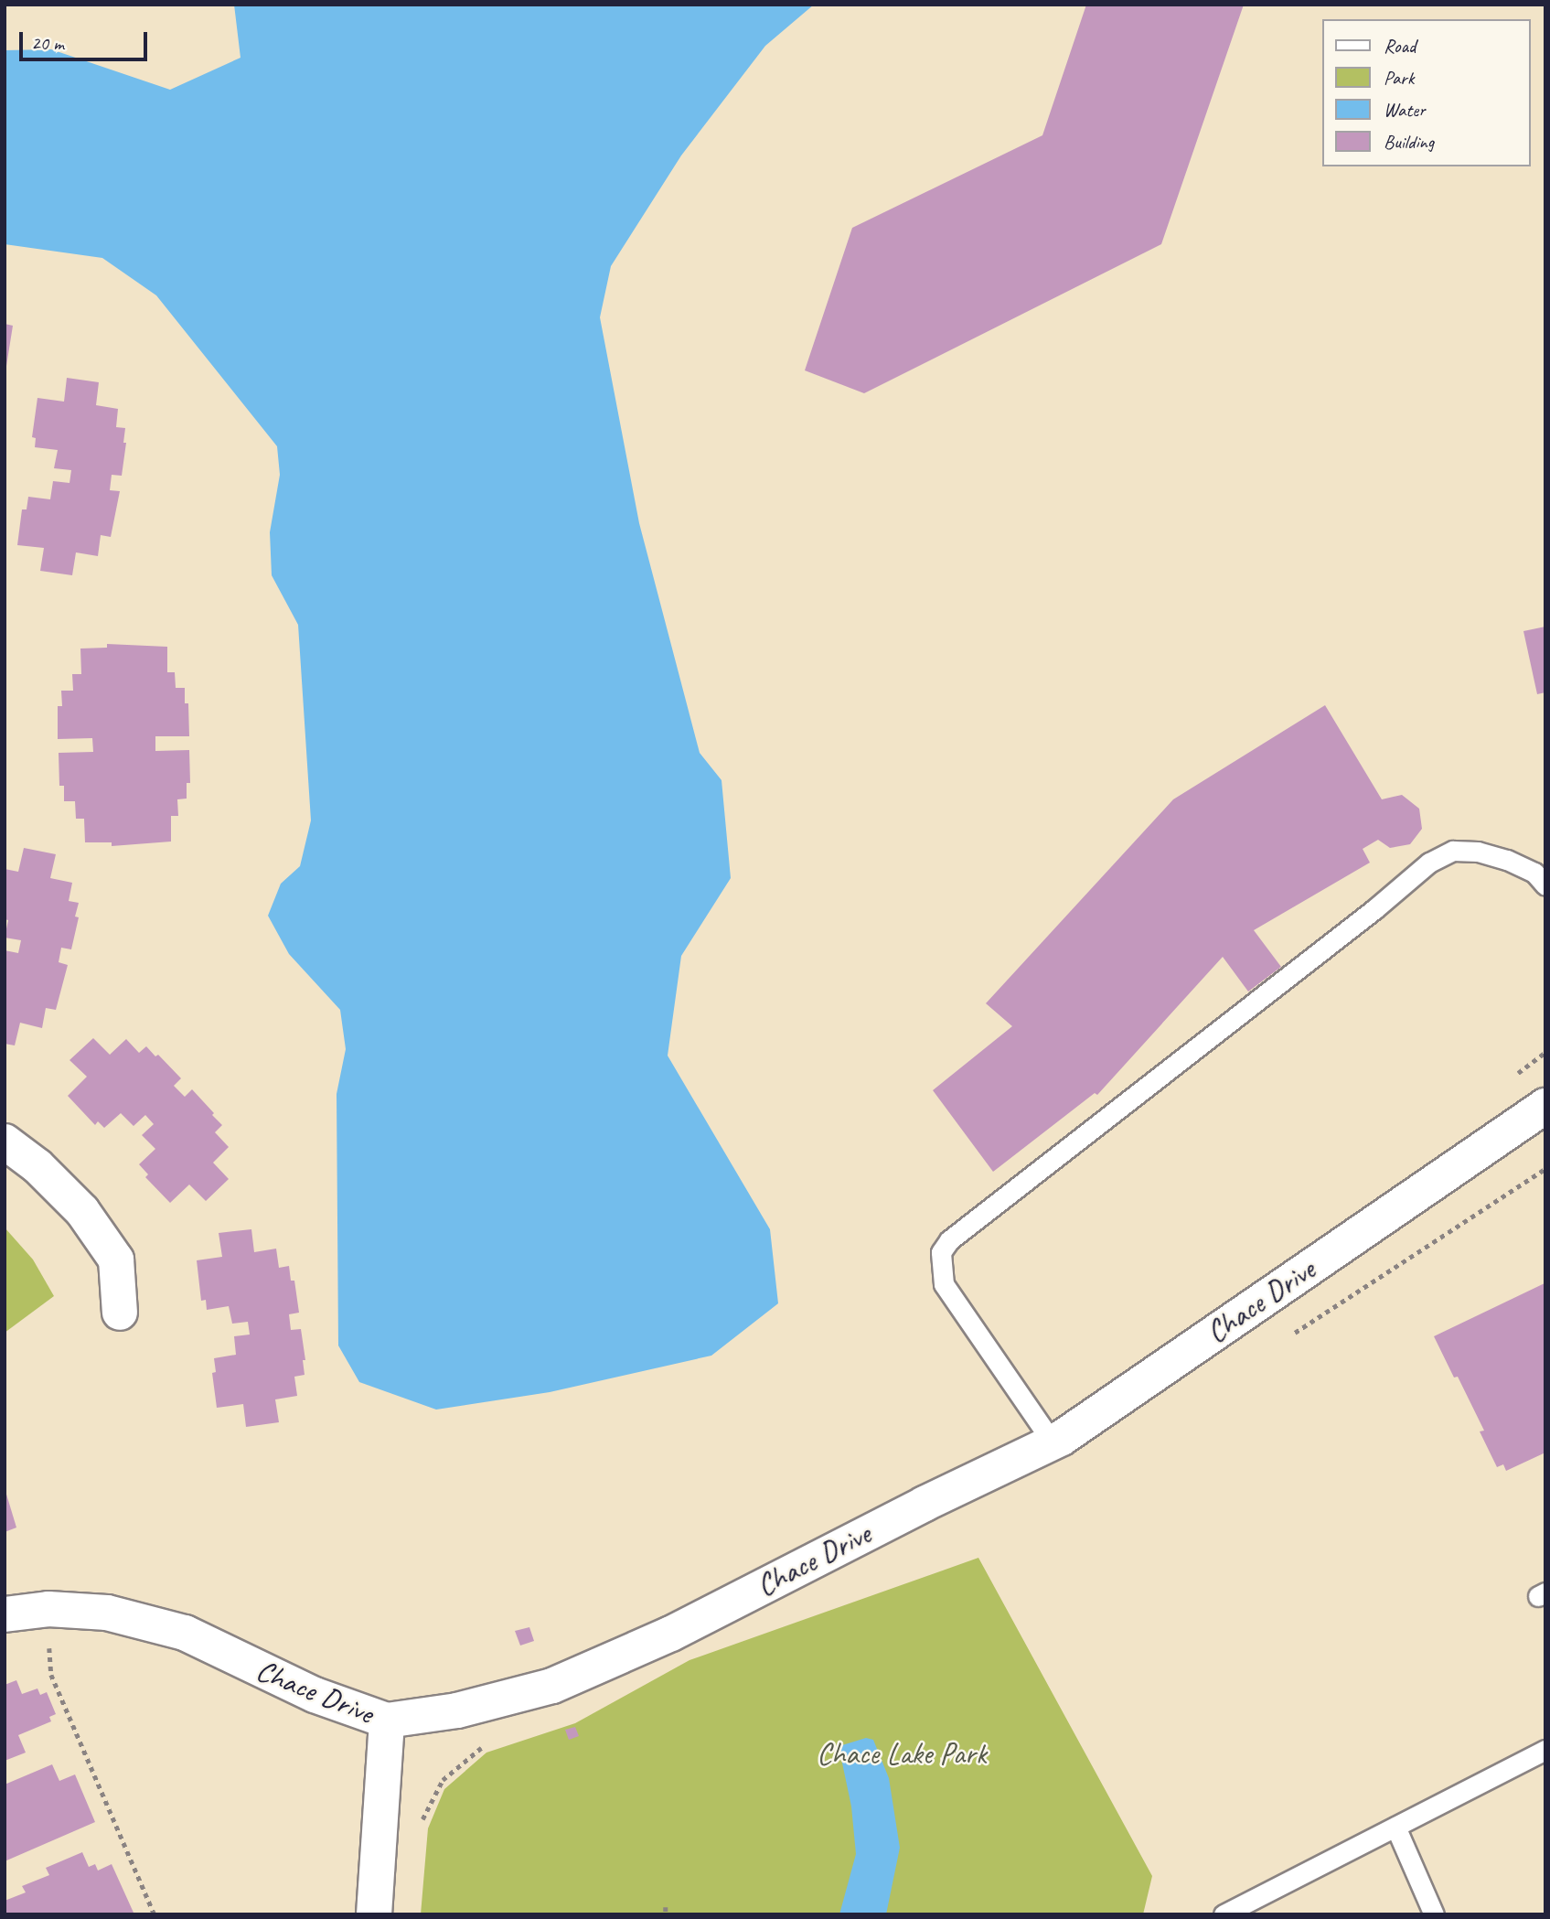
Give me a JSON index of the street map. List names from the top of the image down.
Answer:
{
  "streets": {
    "street": ["Chace Drive"]
  },
  "parks": ["Chace Lake Park"],
  "legend": [
    "Road",
    "Park",
    "Water",
    "Building"
  ],
  "scale_bar": "20 m"
}
